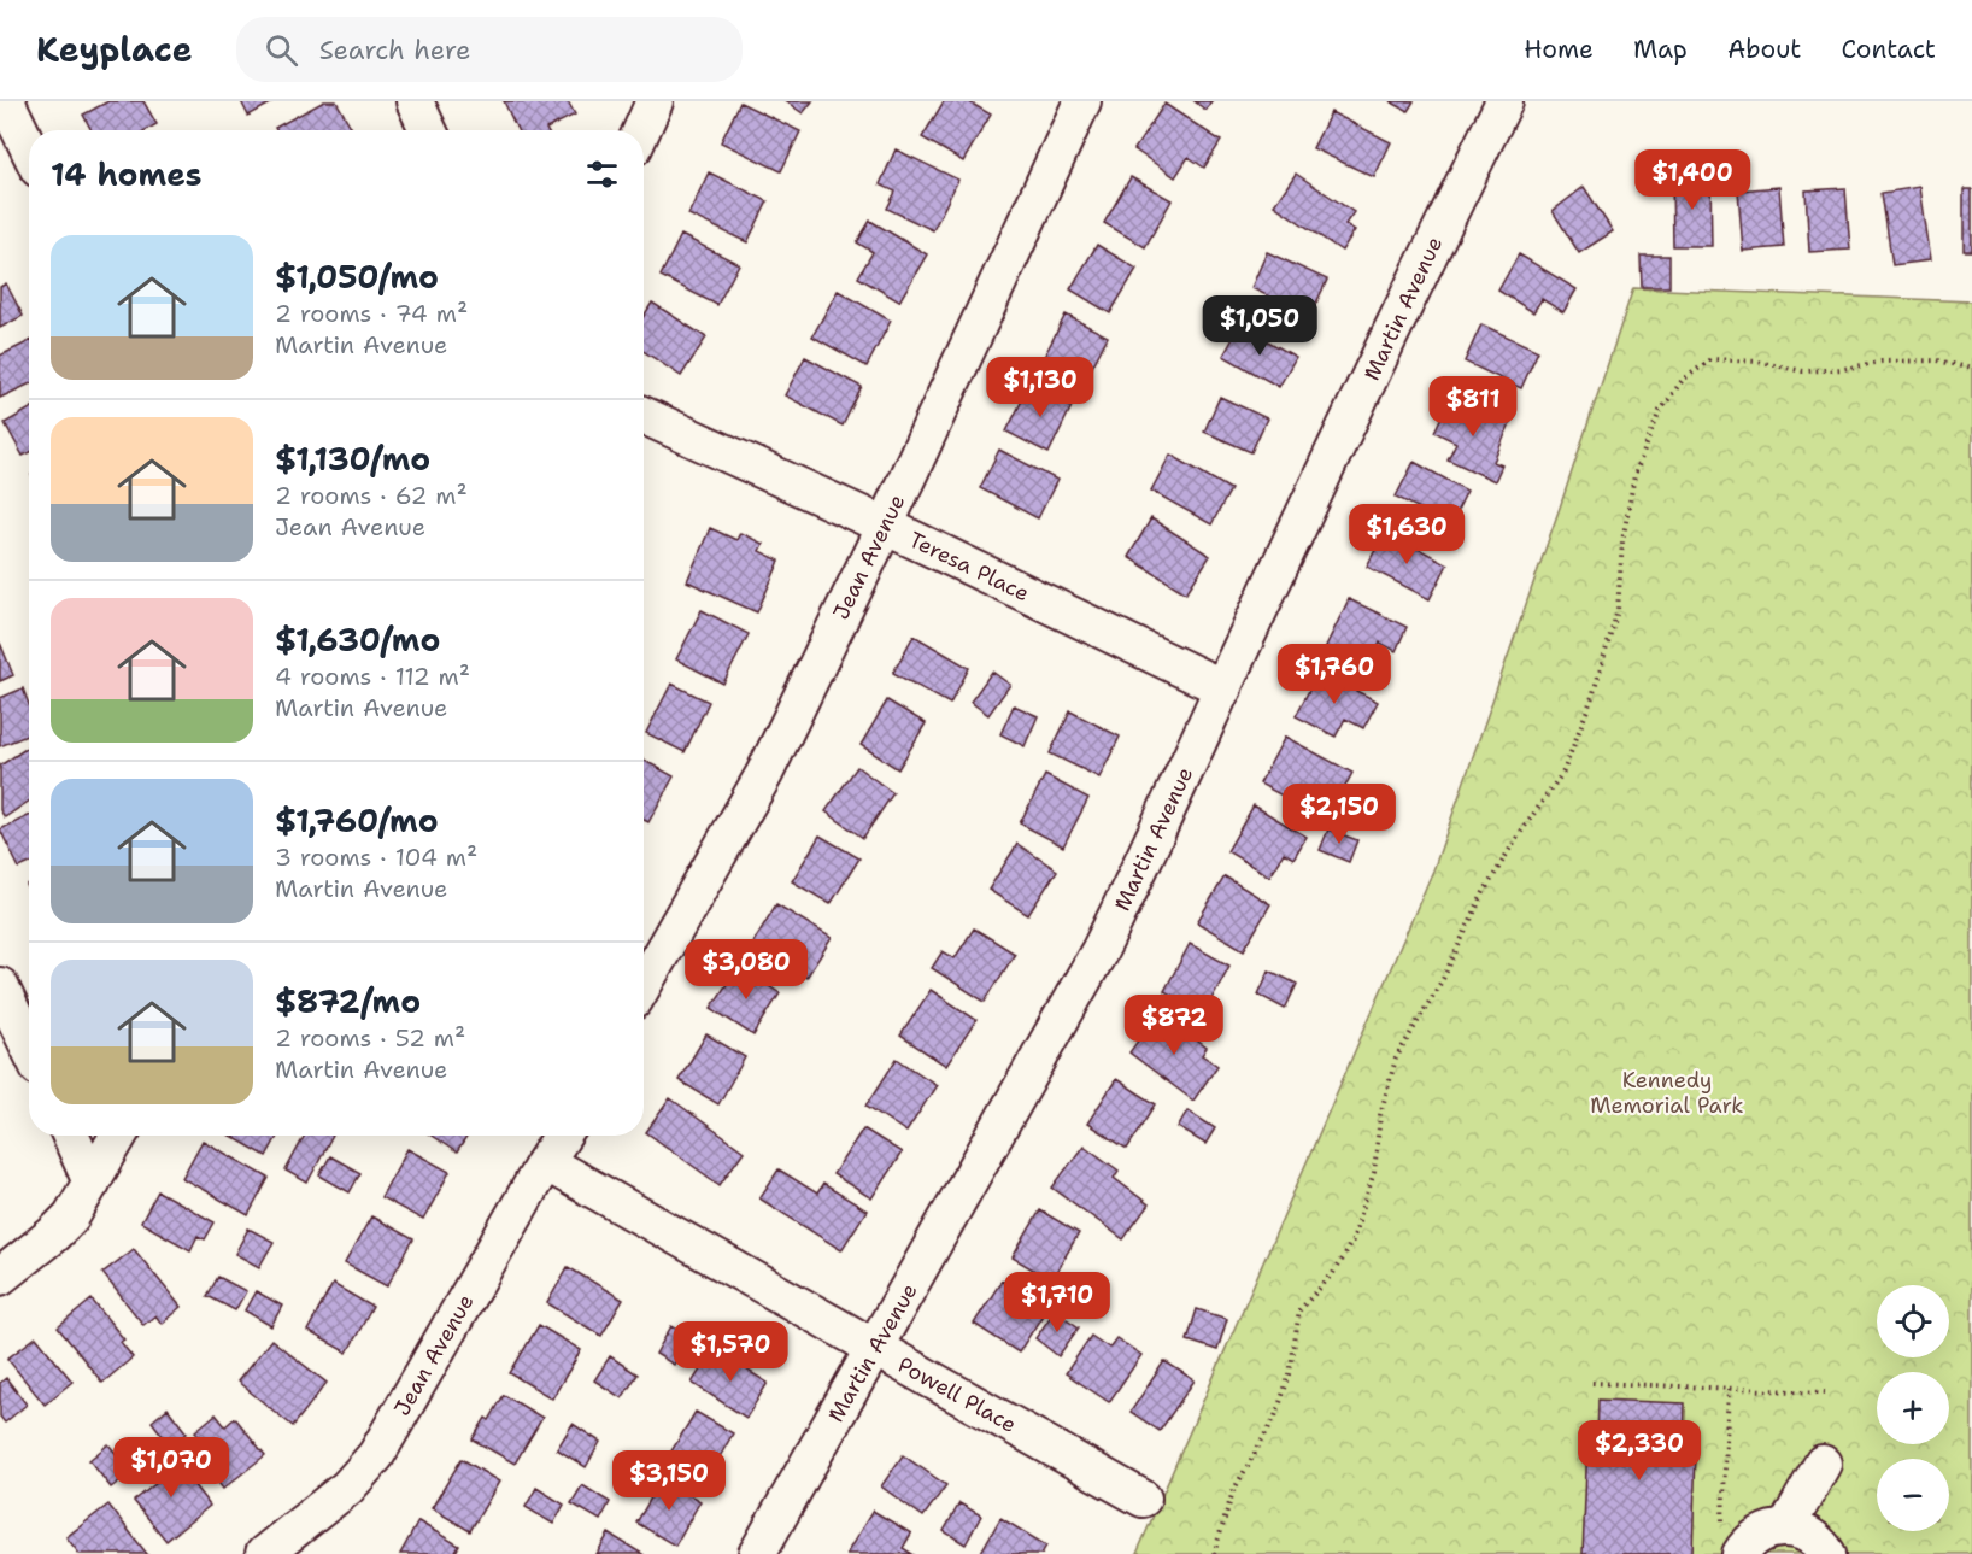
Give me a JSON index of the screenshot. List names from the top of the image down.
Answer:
{
  "streets": {
    "street": [
      "Martin Avenue",
      "Jean Avenue",
      "Teresa Place",
      "Powell Place"
    ]
  },
  "crossings": [
    ["Martin Avenue", "Teresa Place"],
    ["Martin Avenue", "Powell Place"],
    ["Jean Avenue", "Teresa Place"],
    ["Jean Avenue", "Powell Place"]
  ],
  "parks": ["Kennedy Memorial Park"],
  "page": {
    "header": "Keyplace",
    "search": "Search here",
    "nav": [
      "Home",
      "Map",
      "About",
      "Contact"
    ],
    "heading": "14 homes",
    "price": [
      "$1,400",
      "$1,050",
      "$1,130",
      "$811",
      "$1,630",
      "$1,760",
      "$2,150",
      "$3,080",
      "$872",
      "$1,710",
      "$1,570",
      "$2,330",
      "$1,070",
      "$3,150"
    ],
    "list": [
      {
        "name": "$1,050/mo",
        "note": "2 rooms · 74 m² · Martin Avenue"
      },
      {
        "name": "$1,130/mo",
        "note": "2 rooms · 62 m² · Jean Avenue"
      },
      {
        "name": "$1,630/mo",
        "note": "4 rooms · 112 m² · Martin Avenue"
      },
      {
        "name": "$1,760/mo",
        "note": "3 rooms · 104 m² · Martin Avenue"
      },
      {
        "name": "$872/mo",
        "note": "2 rooms · 52 m² · Martin Avenue"
      }
    ],
    "map_buttons": ["+", "−"]
  }
}
